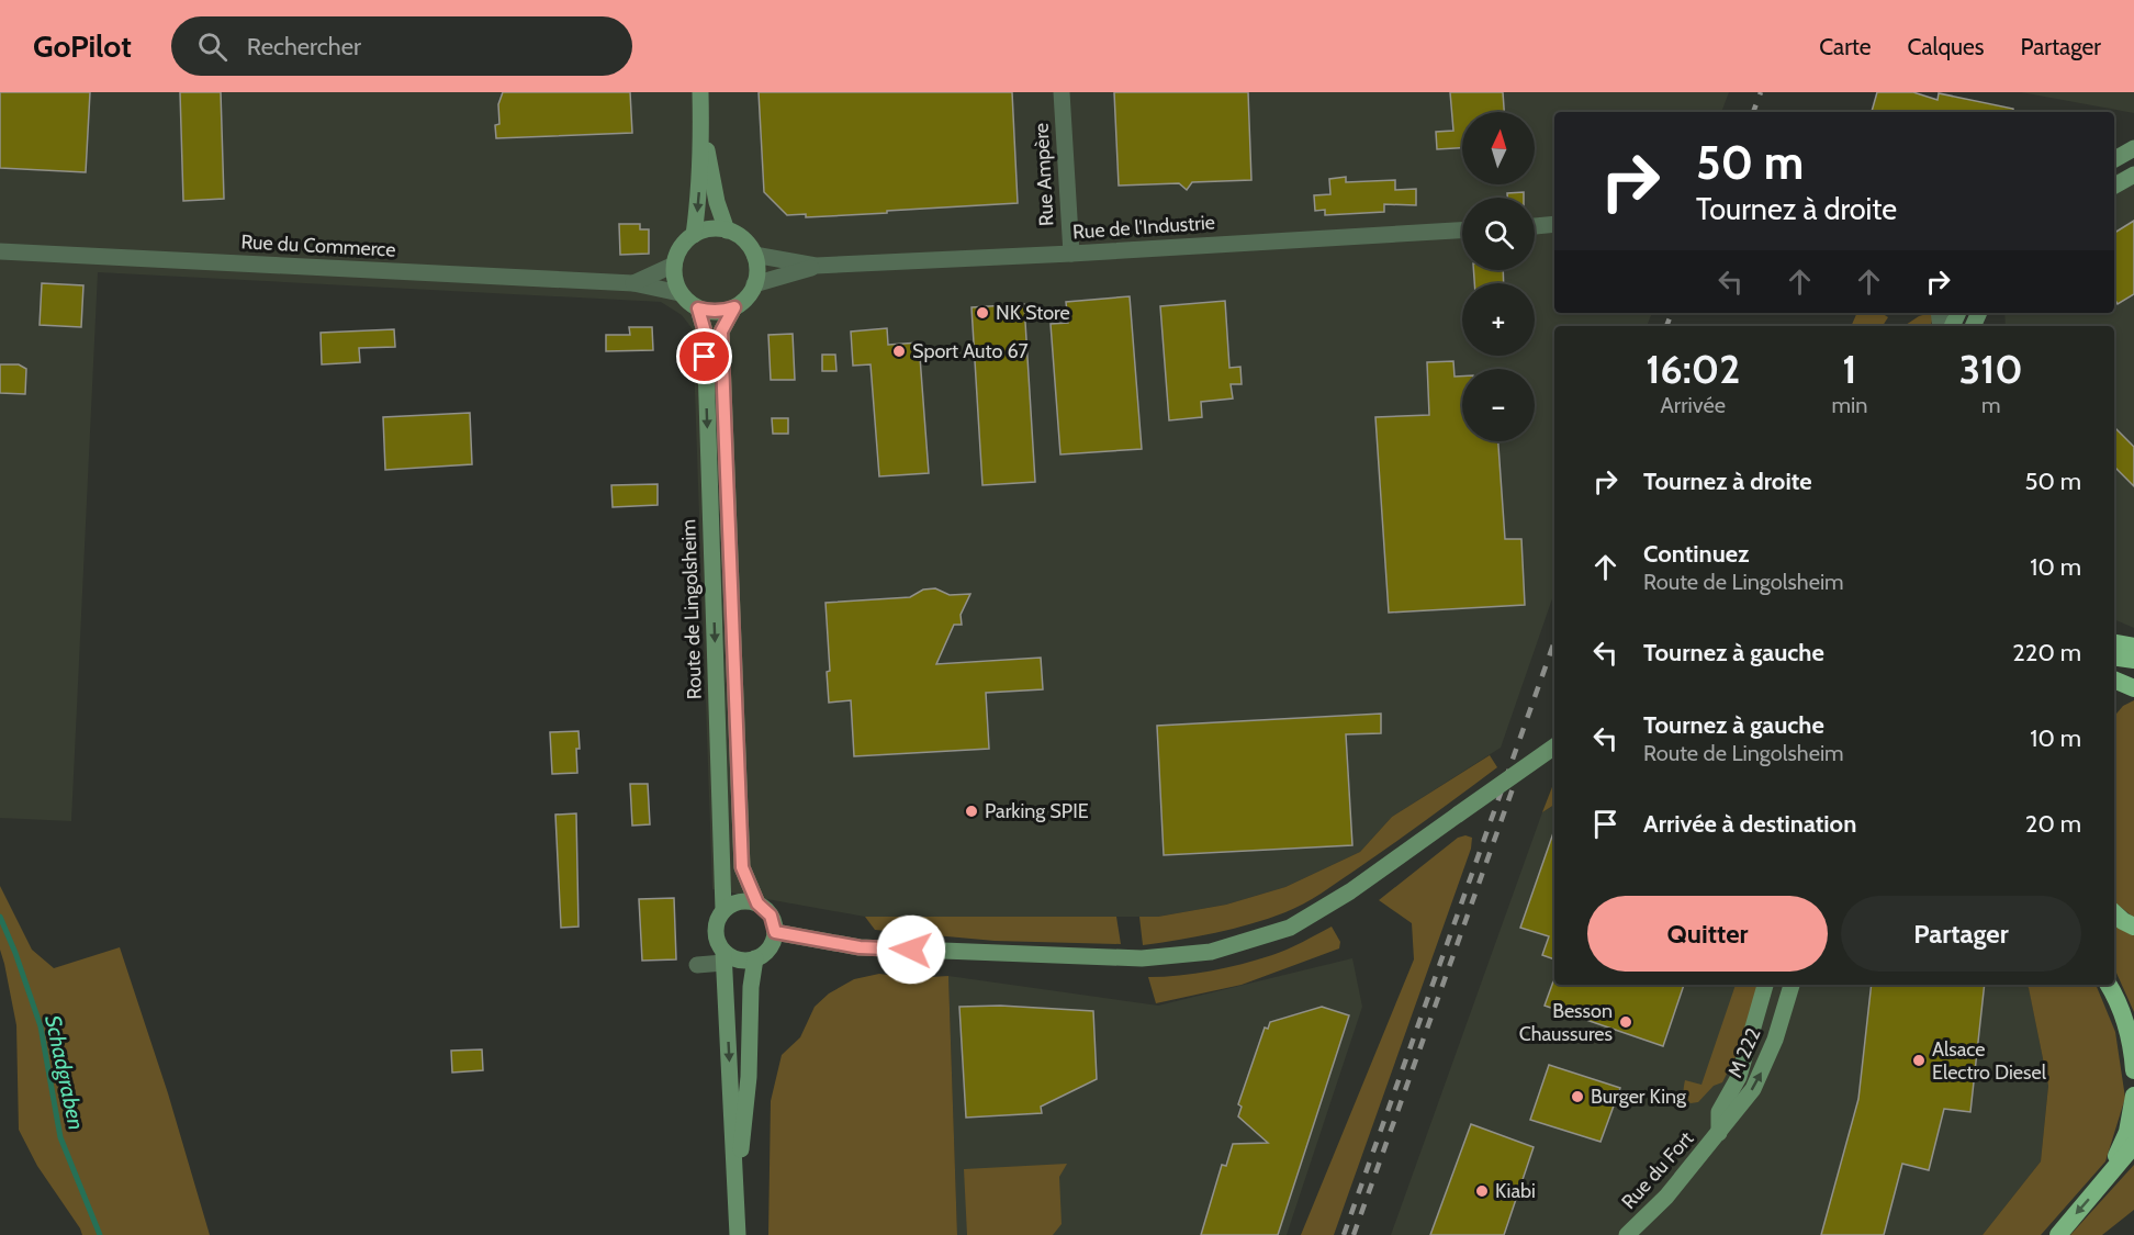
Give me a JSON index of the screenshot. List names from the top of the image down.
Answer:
{
  "streets": {
    "main road": ["Route de Lingolsheim", "M 222", "Rue du Fort"],
    "street": ["Rue Ampère", "Rue de l'Industrie", "Rue du Commerce"]
  },
  "crossings": [
    ["Rue Ampère", "Rue de l'Industrie"],
    ["Rue de l'Industrie", "Rue du Commerce"],
    ["Rue de l'Industrie", "Route de Lingolsheim"],
    ["Rue du Commerce", "Route de Lingolsheim"],
    ["M 222", "Rue du Fort"]
  ],
  "water": ["Schadgraben"],
  "places": [
    "NK Store",
    "Sport Auto 67",
    "Parking SPIE",
    "Besson Chaussures",
    "Alsace Electro Diesel",
    "Burger King",
    "Kiabi"
  ],
  "north": "top",
  "page": {
    "header": "GoPilot",
    "search": "Rechercher",
    "nav": ["Carte", "Calques", "Partager"],
    "map_buttons": ["+", "−"],
    "turn": ["50 m", "Tournez à droite"],
    "eta": [
      "16:02",
      "Arrivée",
      "1",
      "min",
      "310",
      "m"
    ],
    "list": [
      {
        "name": "Tournez à droite",
        "value": "50 m"
      },
      {
        "name": "Continuez",
        "note": "Route de Lingolsheim",
        "value": "10 m"
      },
      {
        "name": "Tournez à gauche",
        "value": "220 m"
      },
      {
        "name": "Tournez à gauche",
        "note": "Route de Lingolsheim",
        "value": "10 m"
      },
      {
        "name": "Arrivée à destination",
        "value": "20 m"
      }
    ],
    "buttons": ["Quitter", "Partager"]
  }
}
